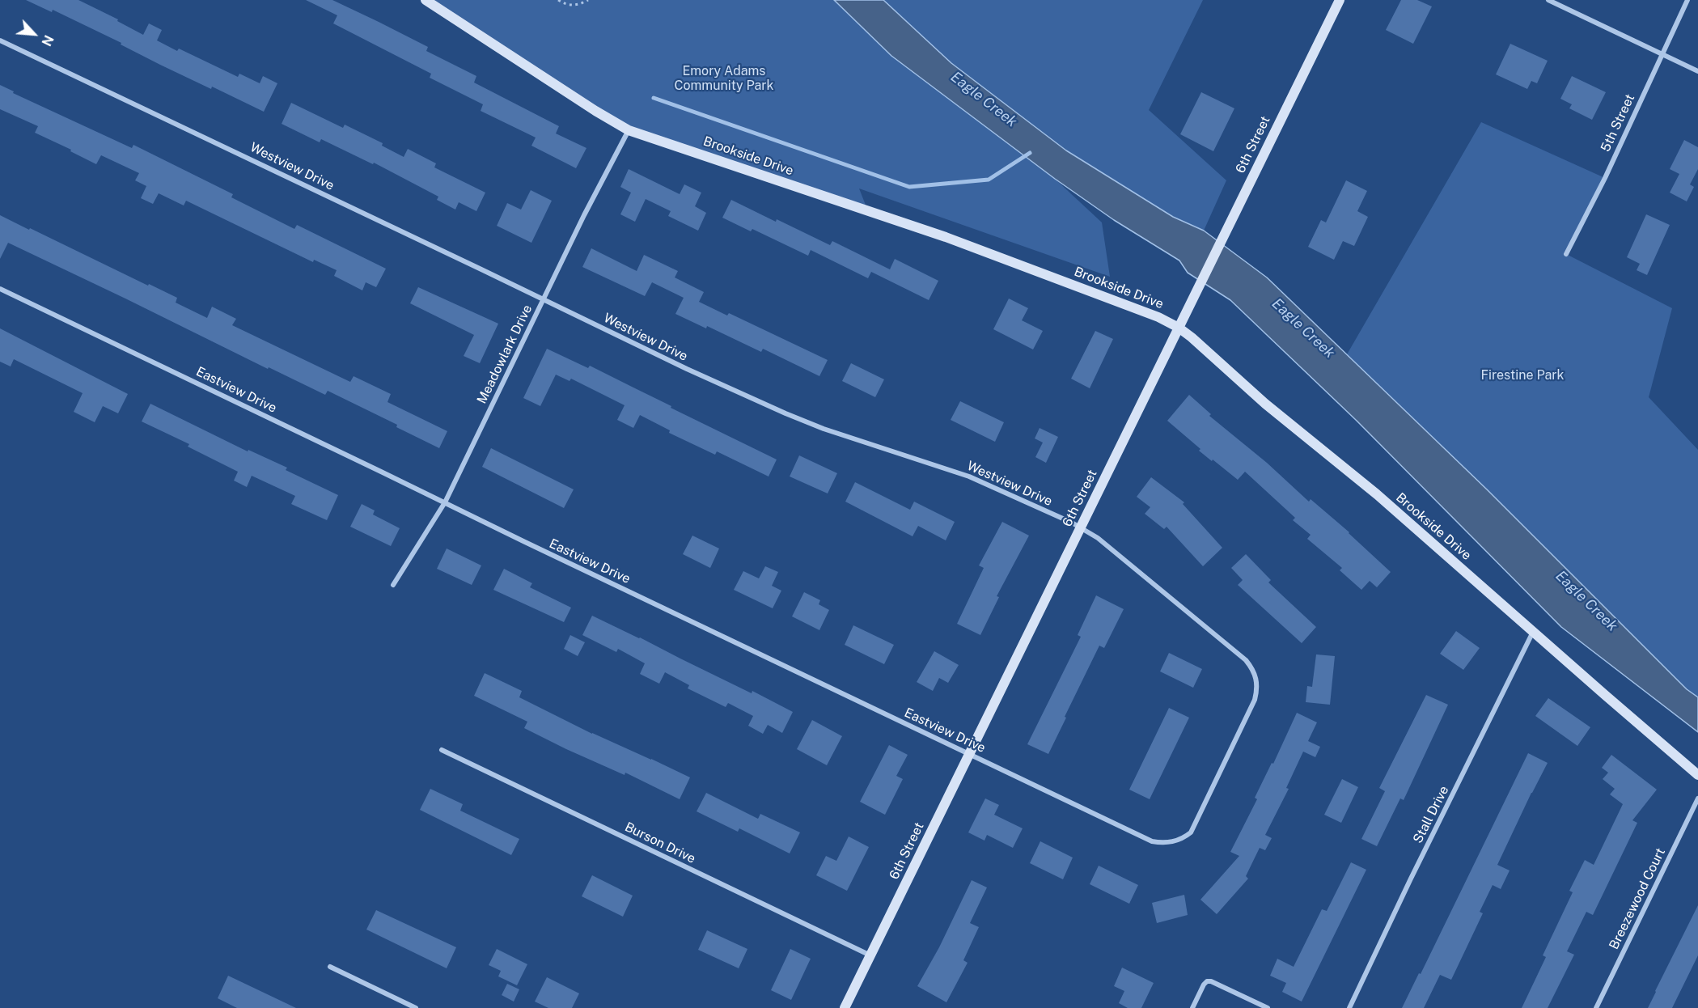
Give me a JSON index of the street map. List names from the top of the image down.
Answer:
{
  "streets": {
    "street": [
      "5th Street",
      "6th Street",
      "Brookside Drive",
      "Westview Drive",
      "Meadowlark Drive",
      "Eastview Drive",
      "Stall Drive",
      "Burson Drive",
      "Breezewood Court"
    ]
  },
  "crossings": [
    ["6th Street", "Brookside Drive"],
    ["6th Street", "Westview Drive"],
    ["6th Street", "Eastview Drive"],
    ["6th Street", "Burson Drive"],
    ["Brookside Drive", "Meadowlark Drive"],
    ["Brookside Drive", "Stall Drive"],
    ["Westview Drive", "Meadowlark Drive"],
    ["Westview Drive", "Eastview Drive"],
    ["Meadowlark Drive", "Eastview Drive"]
  ],
  "water": ["Eagle Creek"],
  "parks": ["Emory Adams Community Park", "Firestine Park"],
  "north": "bottom right"
}
